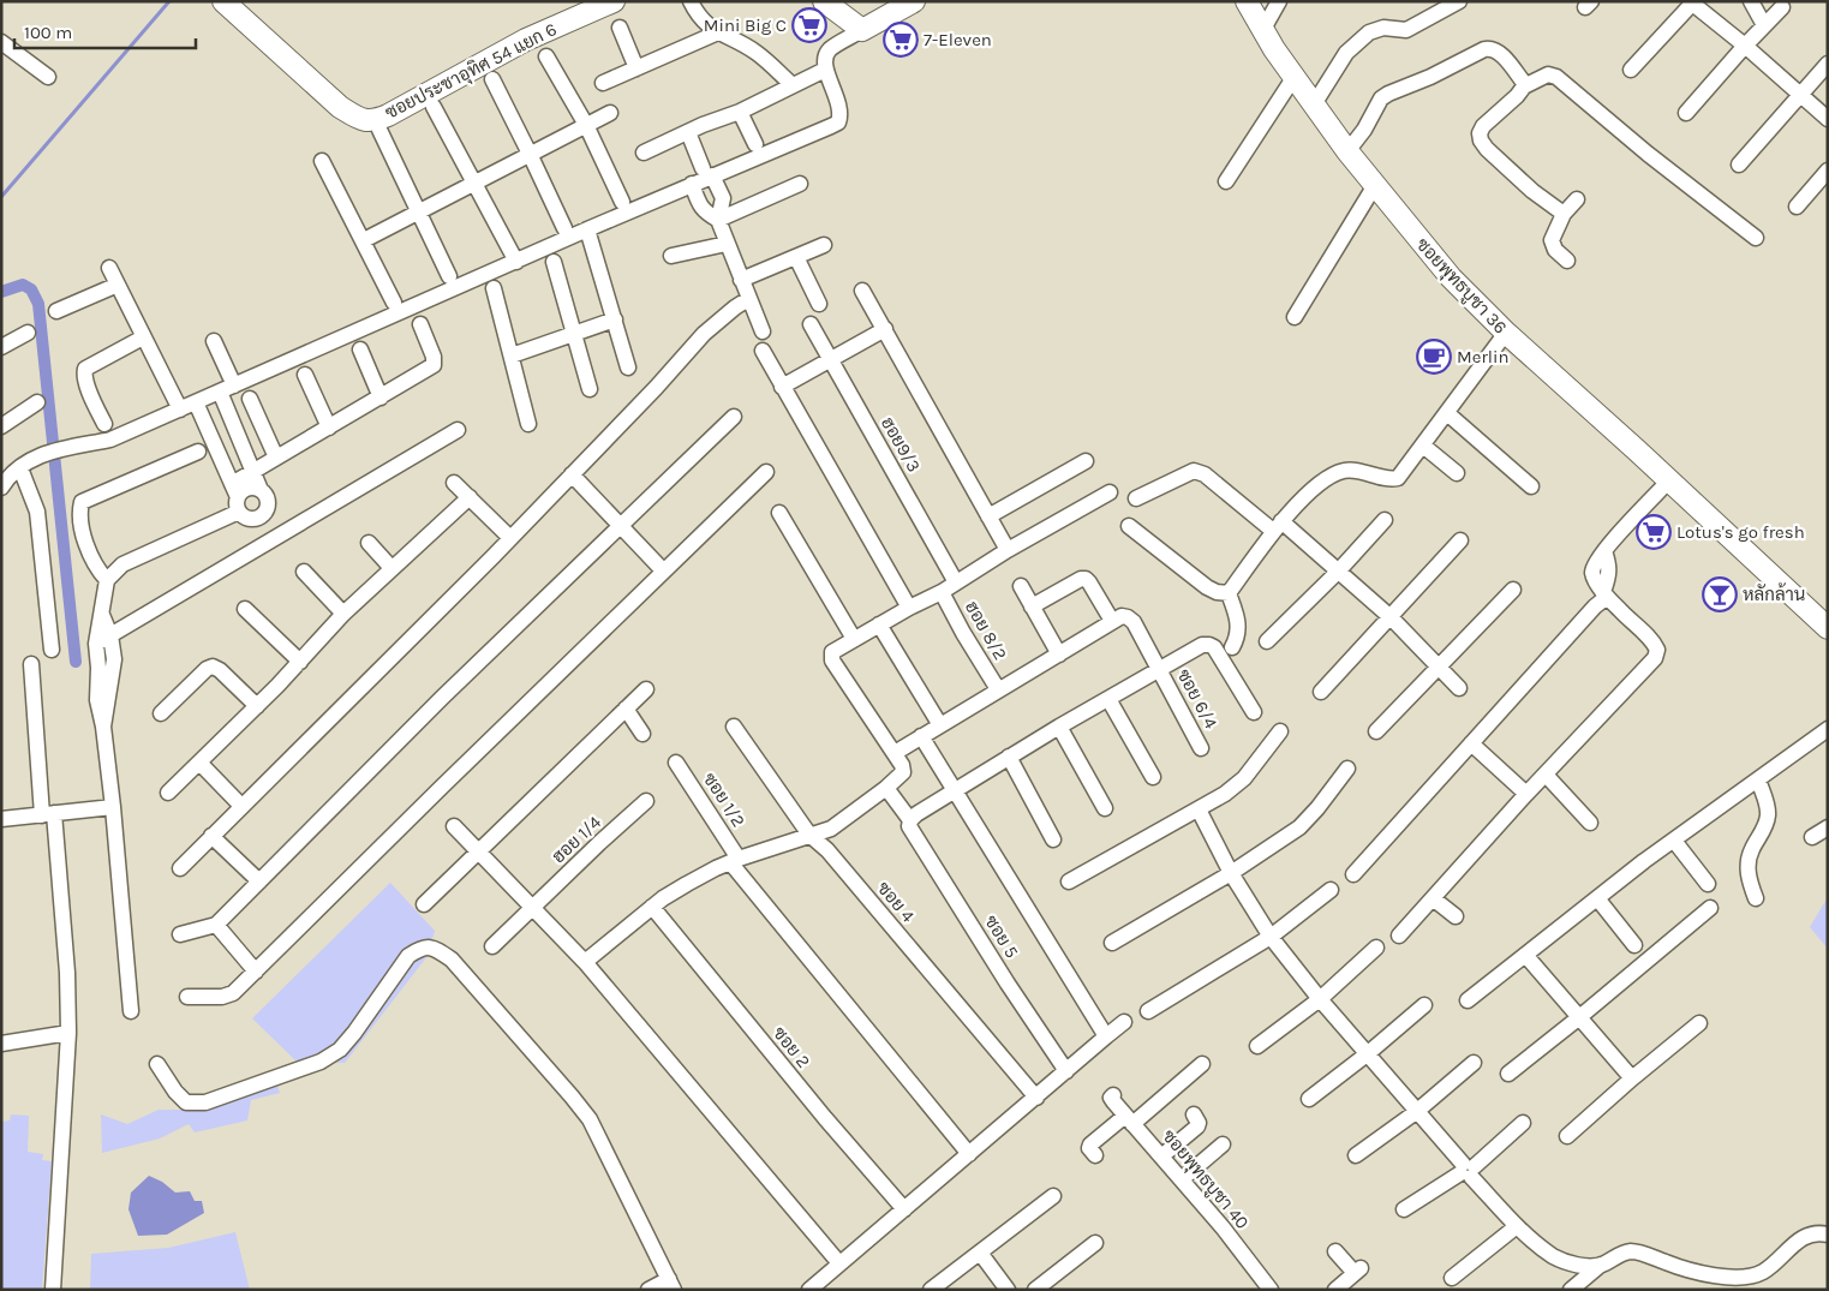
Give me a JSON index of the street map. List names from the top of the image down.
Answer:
{
  "streets": {
    "street": [
      "ซอยประชาอุทิศ 54 แยก 6",
      "ซอยพุทธบูชา 36",
      "ฮอย9/3",
      "ฮอย 8/2",
      "ซอย 6/4",
      "ซอย 1/2",
      "ฮอย 1/4",
      "ซอย 4",
      "ซอย 5",
      "ซอย 2",
      "ซอยพุทธบูชา 40"
    ]
  },
  "places": {
    "supermarket": ["Mini Big C", "7-Eleven", "Lotus's go fresh"],
    "cafe": ["Merlin"],
    "bar": ["หลักล้าน"]
  },
  "scale_bar": "100 m"
}
